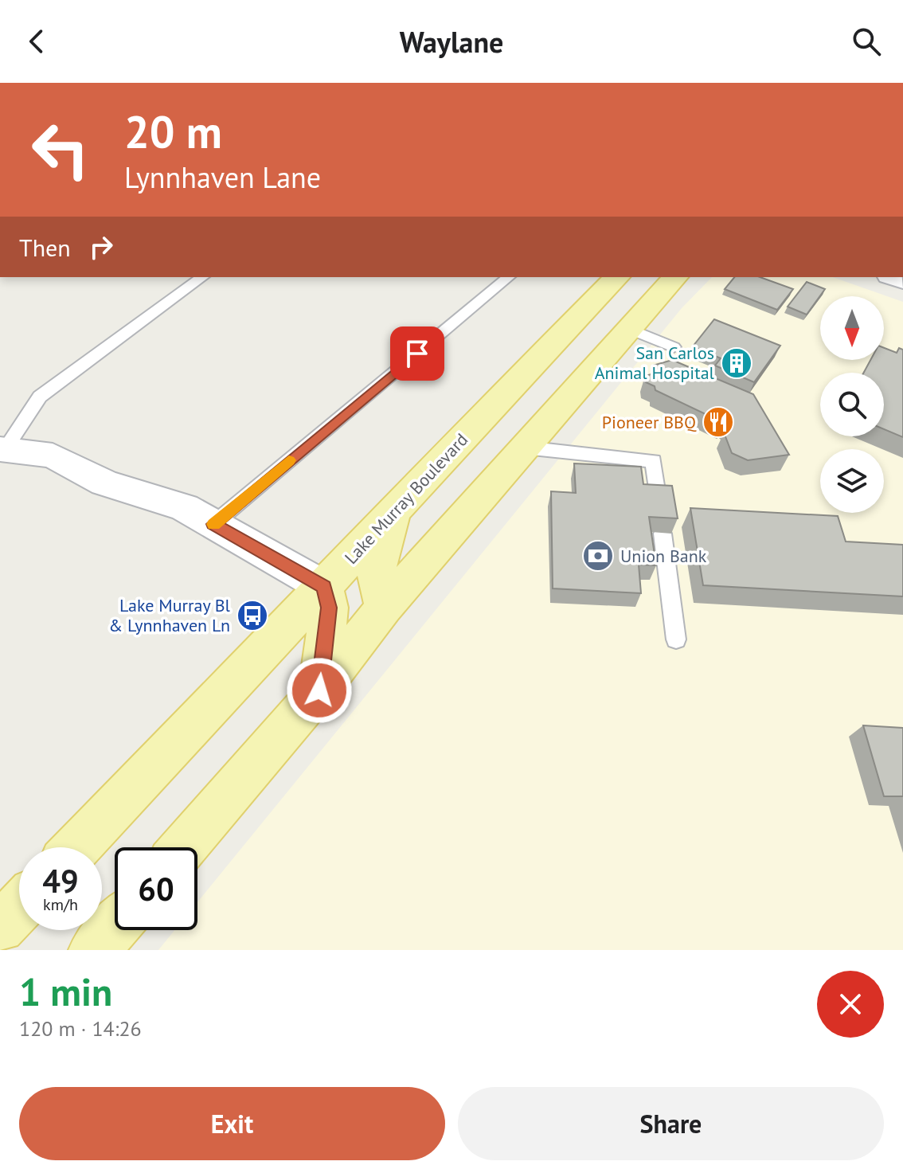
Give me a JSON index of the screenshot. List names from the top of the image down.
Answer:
{
  "streets": {
    "main road": ["Lake Murray Boulevard"]
  },
  "places": {
    "building": ["San Carlos Animal Hospital"],
    "restaurant": ["Pioneer BBQ"],
    "bank": ["Union Bank"],
    "bus stop": ["Lake Murray Bl & Lynnhaven Ln"]
  },
  "north": "bottom",
  "page": {
    "header": "Waylane",
    "turn": ["20 m", "Lynnhaven Lane"],
    "then": "Then",
    "speed": "49 km/h",
    "limit": "60",
    "heading": ["1 min", "120 m · 14:26"],
    "buttons": ["Exit", "Share"]
  }
}
